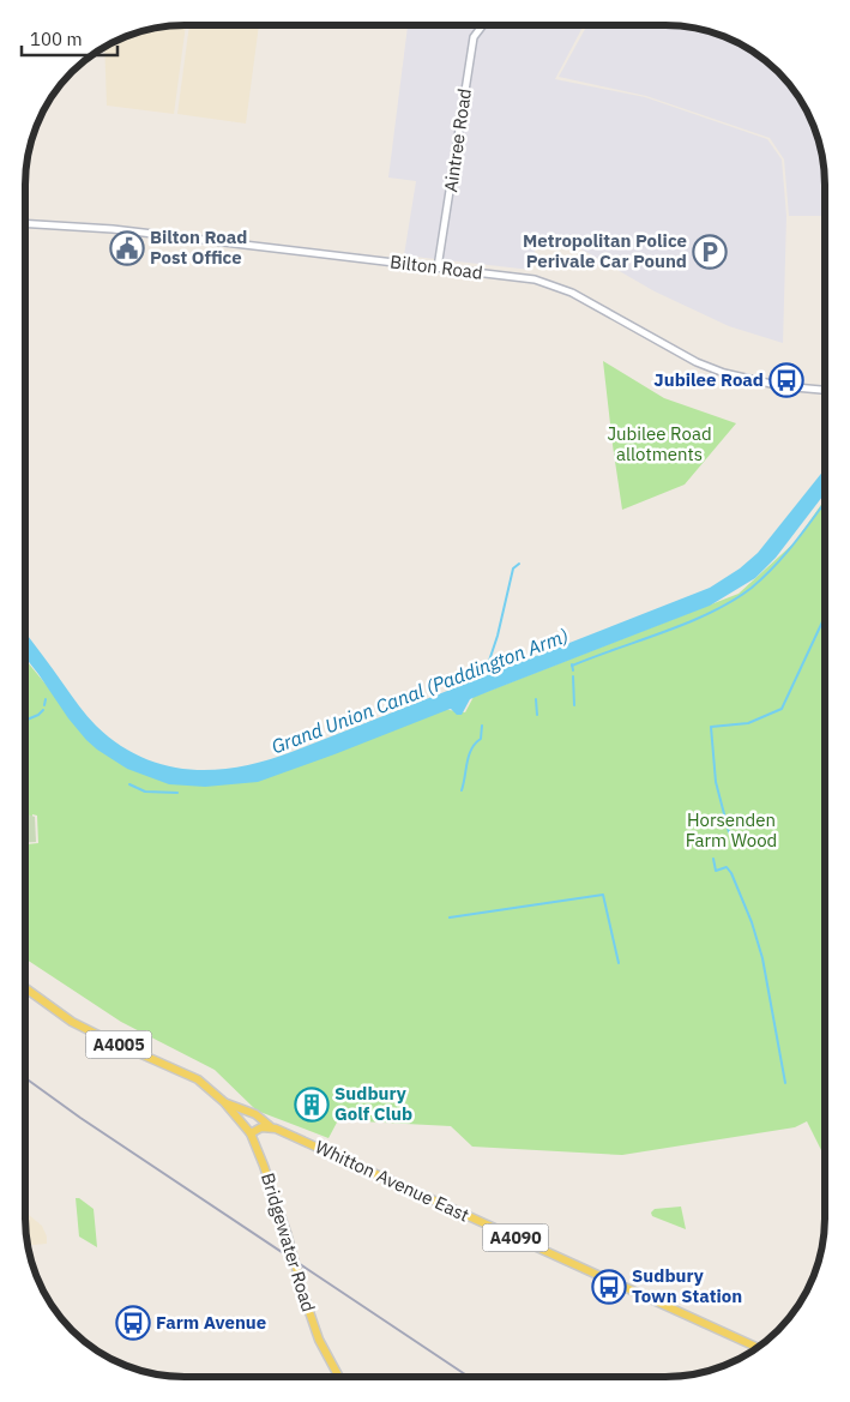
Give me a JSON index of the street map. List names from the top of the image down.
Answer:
{
  "streets": {
    "main road": [
      "A4005",
      "Whitton Avenue East",
      "A4090",
      "Bridgewater Road"
    ],
    "street": ["Aintree Road", "Bilton Road"]
  },
  "crossings": [
    ["Aintree Road", "Bilton Road"],
    ["Whitton Avenue East", "Bridgewater Road"]
  ],
  "water": ["Grand Union Canal (Paddington Arm)"],
  "parks": ["Jubilee Road allotments", "Horsenden Farm Wood"],
  "places": {
    "public building": ["Bilton Road Post Office"],
    "parking": ["Metropolitan Police Perivale Car Pound"],
    "bus stop": ["Jubilee Road", "Sudbury Town Station", "Farm Avenue"],
    "building": ["Sudbury Golf Club"]
  },
  "scale_bar": "100 m"
}
